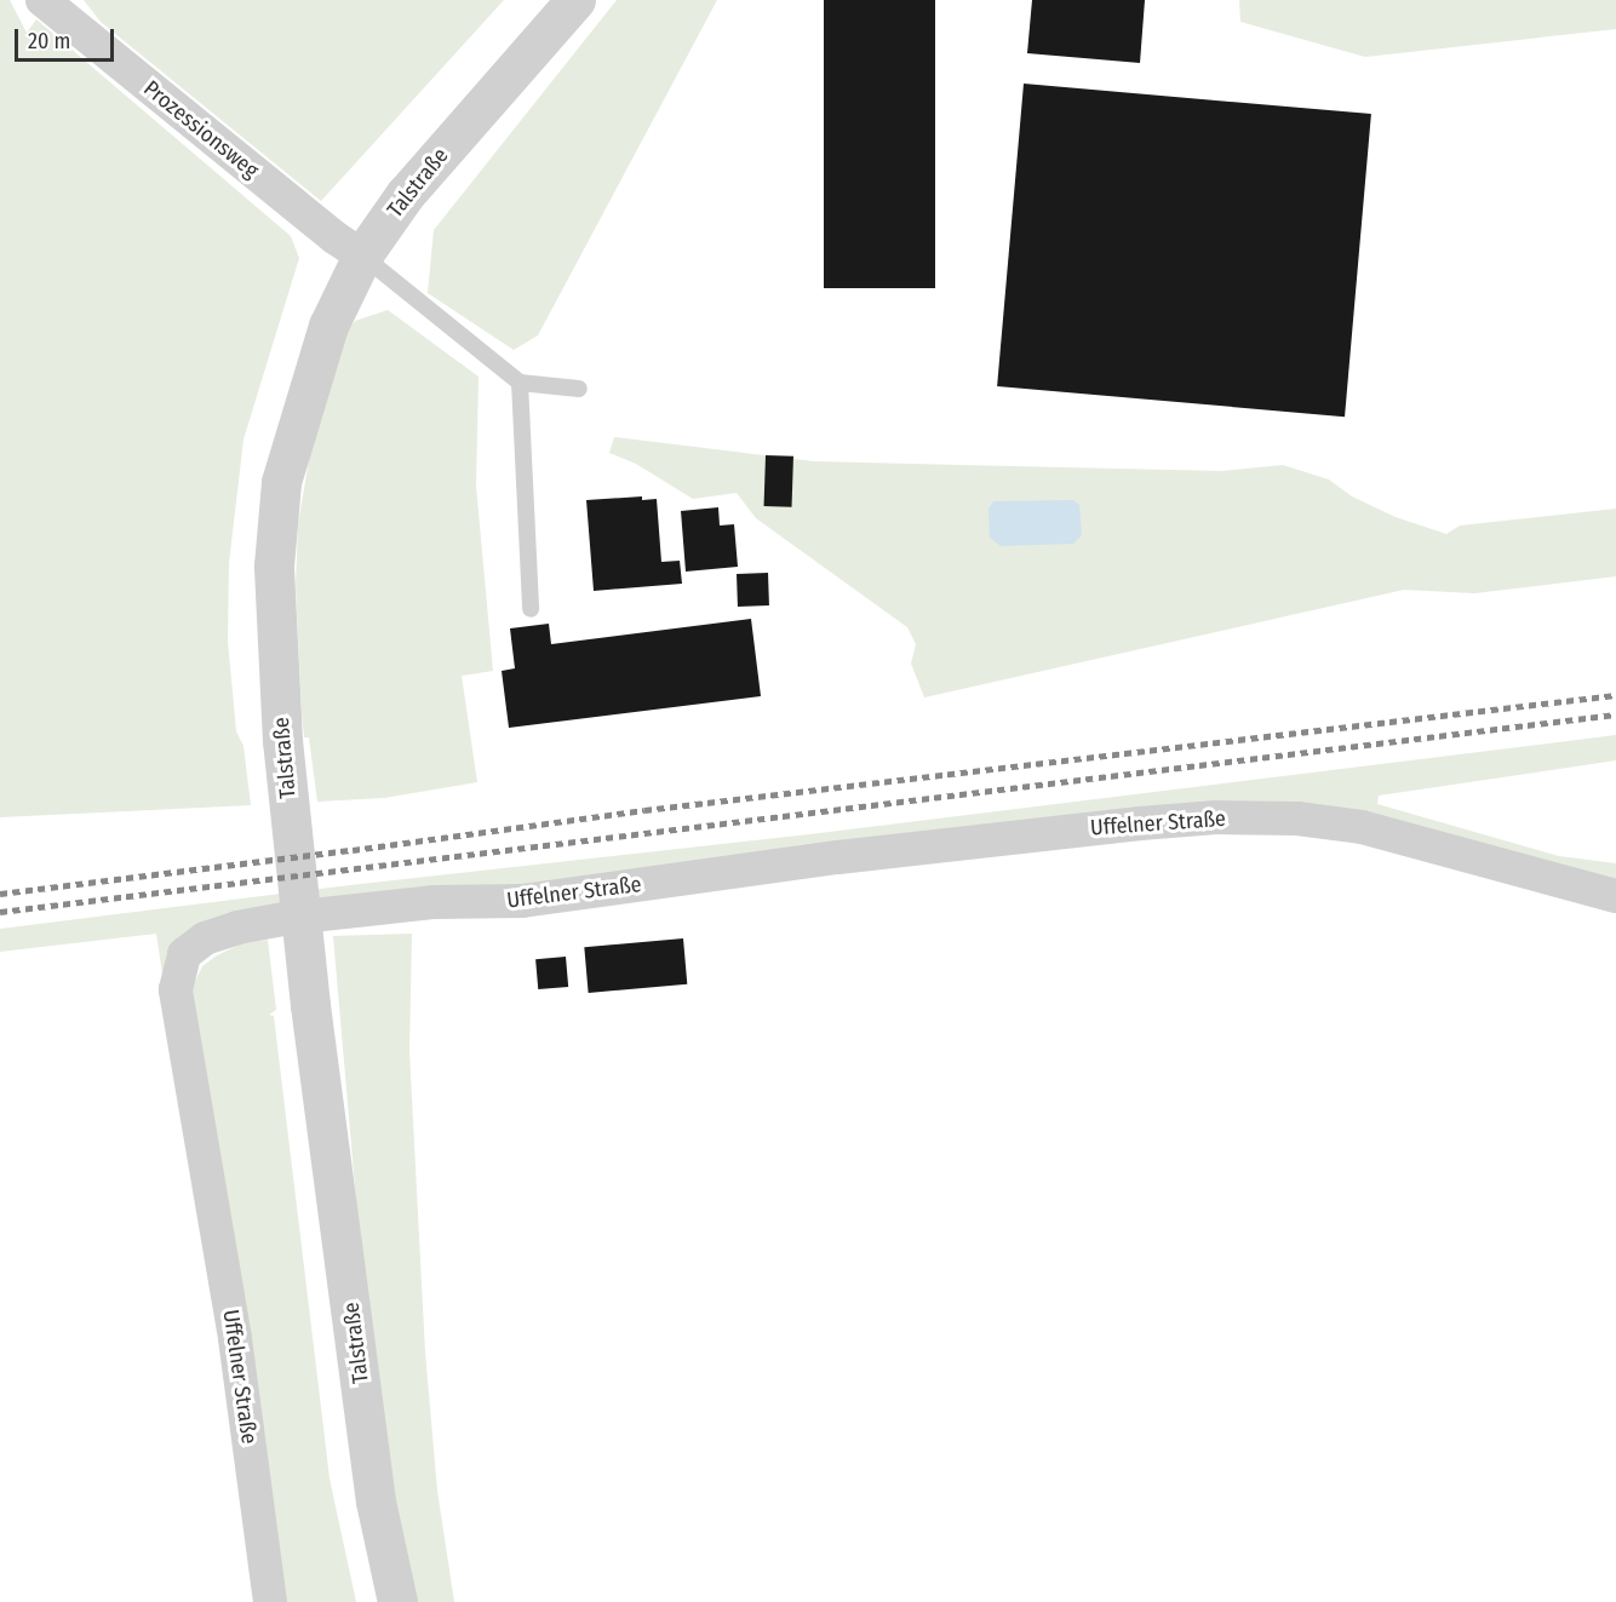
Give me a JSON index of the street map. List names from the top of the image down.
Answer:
{
  "streets": {
    "street": ["Prozessionsweg", "Talstraße", "Uffelner Straße"]
  },
  "crossings": [
    ["Prozessionsweg", "Talstraße"]
  ],
  "scale_bar": "20 m"
}
